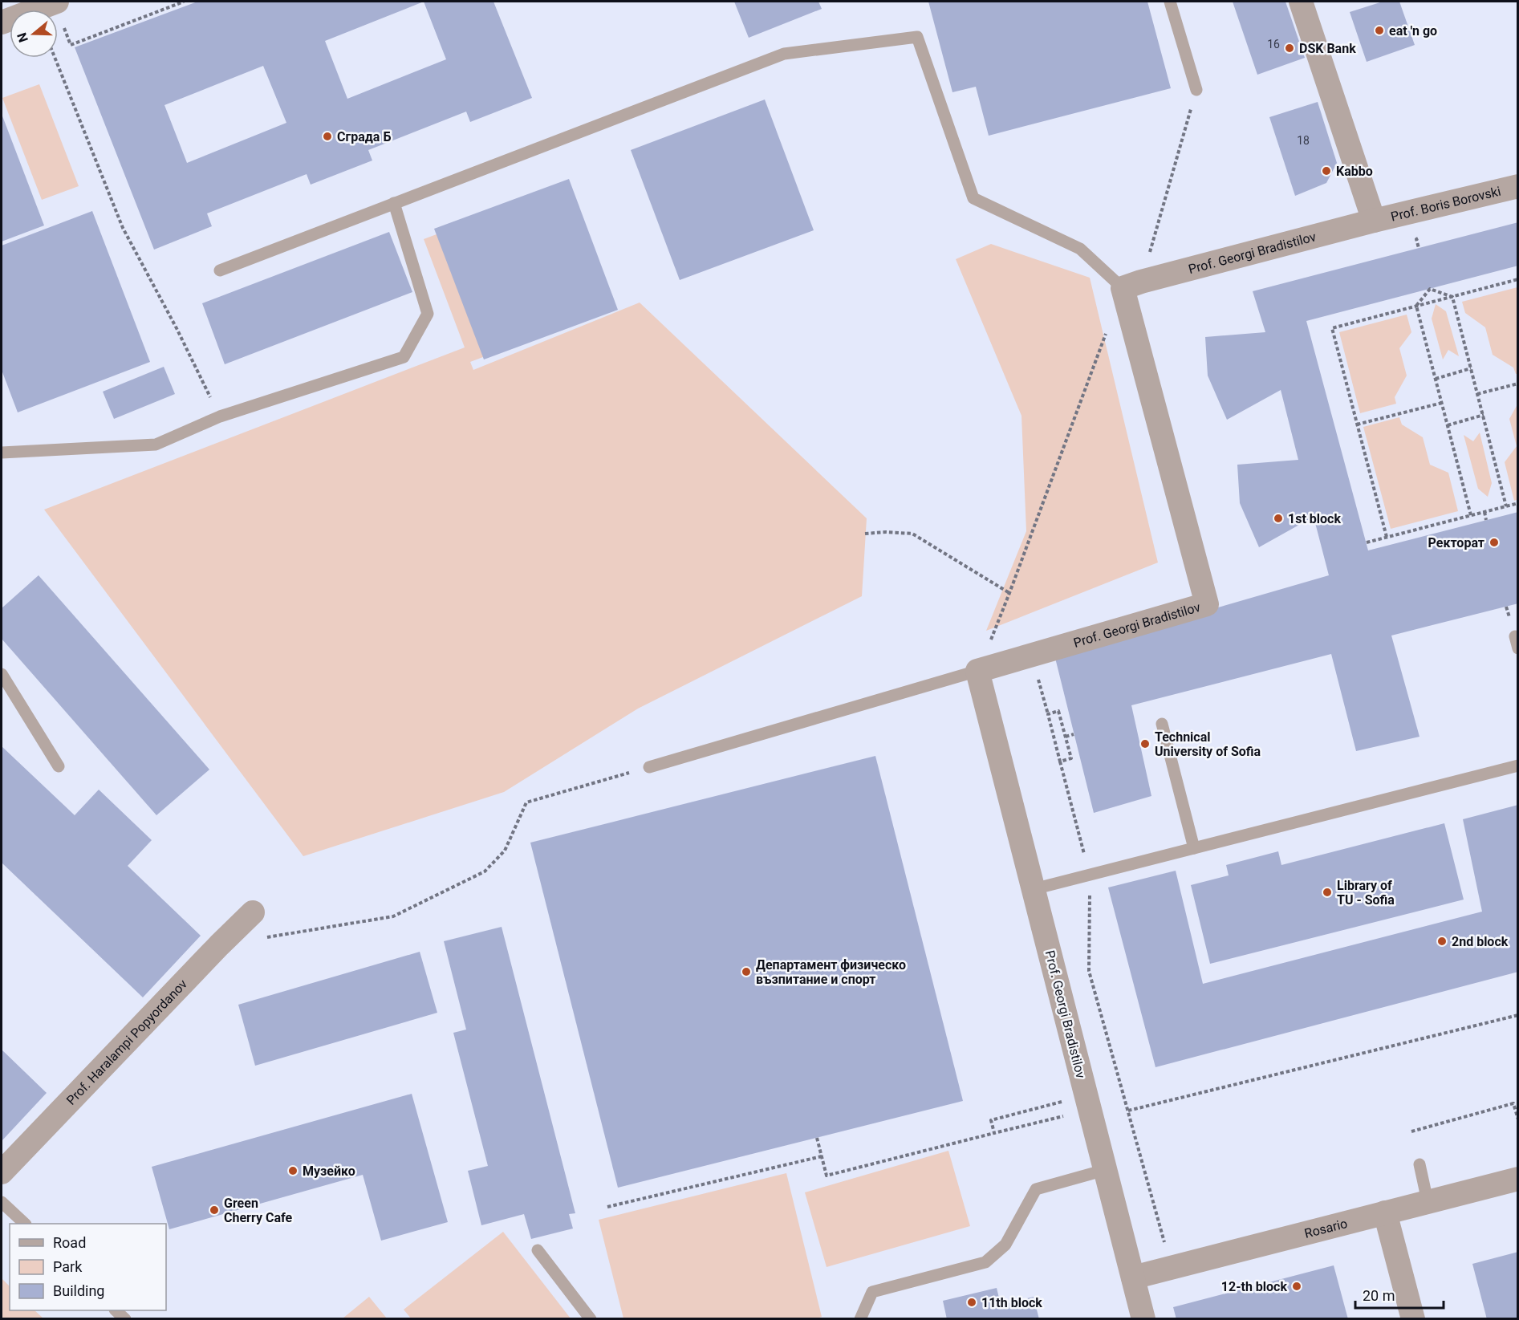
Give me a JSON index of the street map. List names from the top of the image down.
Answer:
{
  "streets": {
    "street": [
      "Prof. Boris Borovski",
      "Prof. Georgi Bradistilov",
      "Prof. Haralampi Popyordanov",
      "Rosario"
    ]
  },
  "crossings": [
    ["Prof. Boris Borovski", "Prof. Georgi Bradistilov"],
    ["Prof. Georgi Bradistilov", "Rosario"]
  ],
  "places": [
    "eat 'n go",
    "DSK Bank",
    "Сграда Б",
    "Kabbo",
    "1st block",
    "Ректорат",
    "Technical University of Sofia",
    "Library of TU - Sofia",
    "2nd block",
    "Департамент физическо възпитание и спорт",
    "Музейко",
    "Green Cherry Cafe",
    "12-th block",
    "11th block"
  ],
  "house_numbers": ["16", "18"],
  "legend": ["Road", "Park", "Building"],
  "scale_bar": "20 m",
  "north": "left"
}
